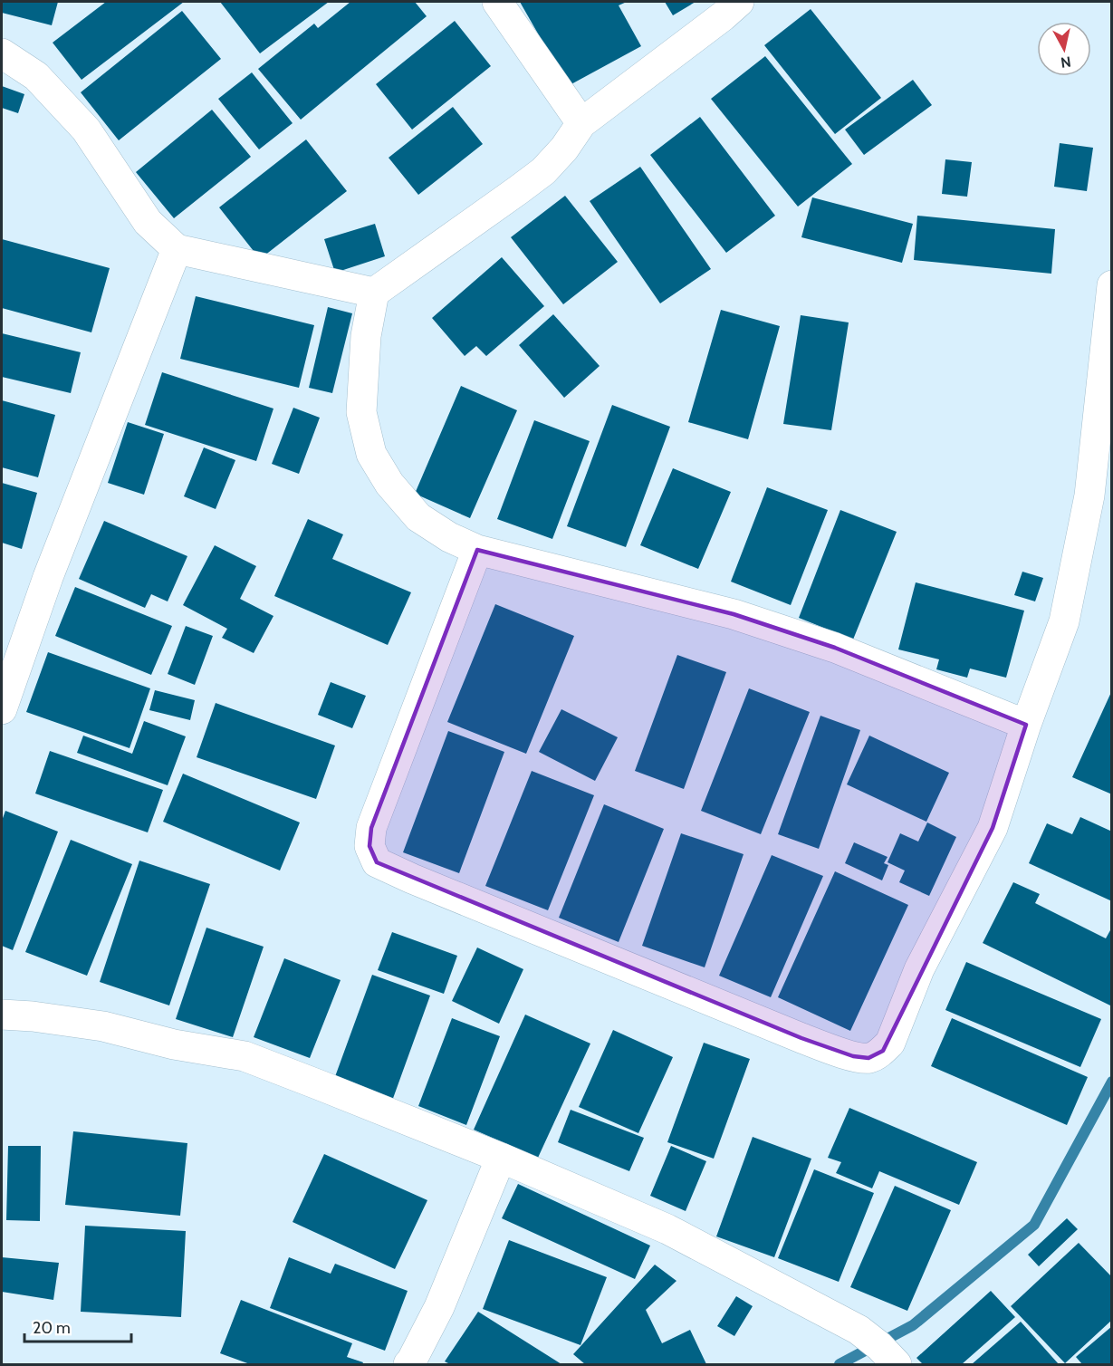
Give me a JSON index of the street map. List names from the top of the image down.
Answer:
{
  "scale_bar": "20 m",
  "north": "bottom"
}
